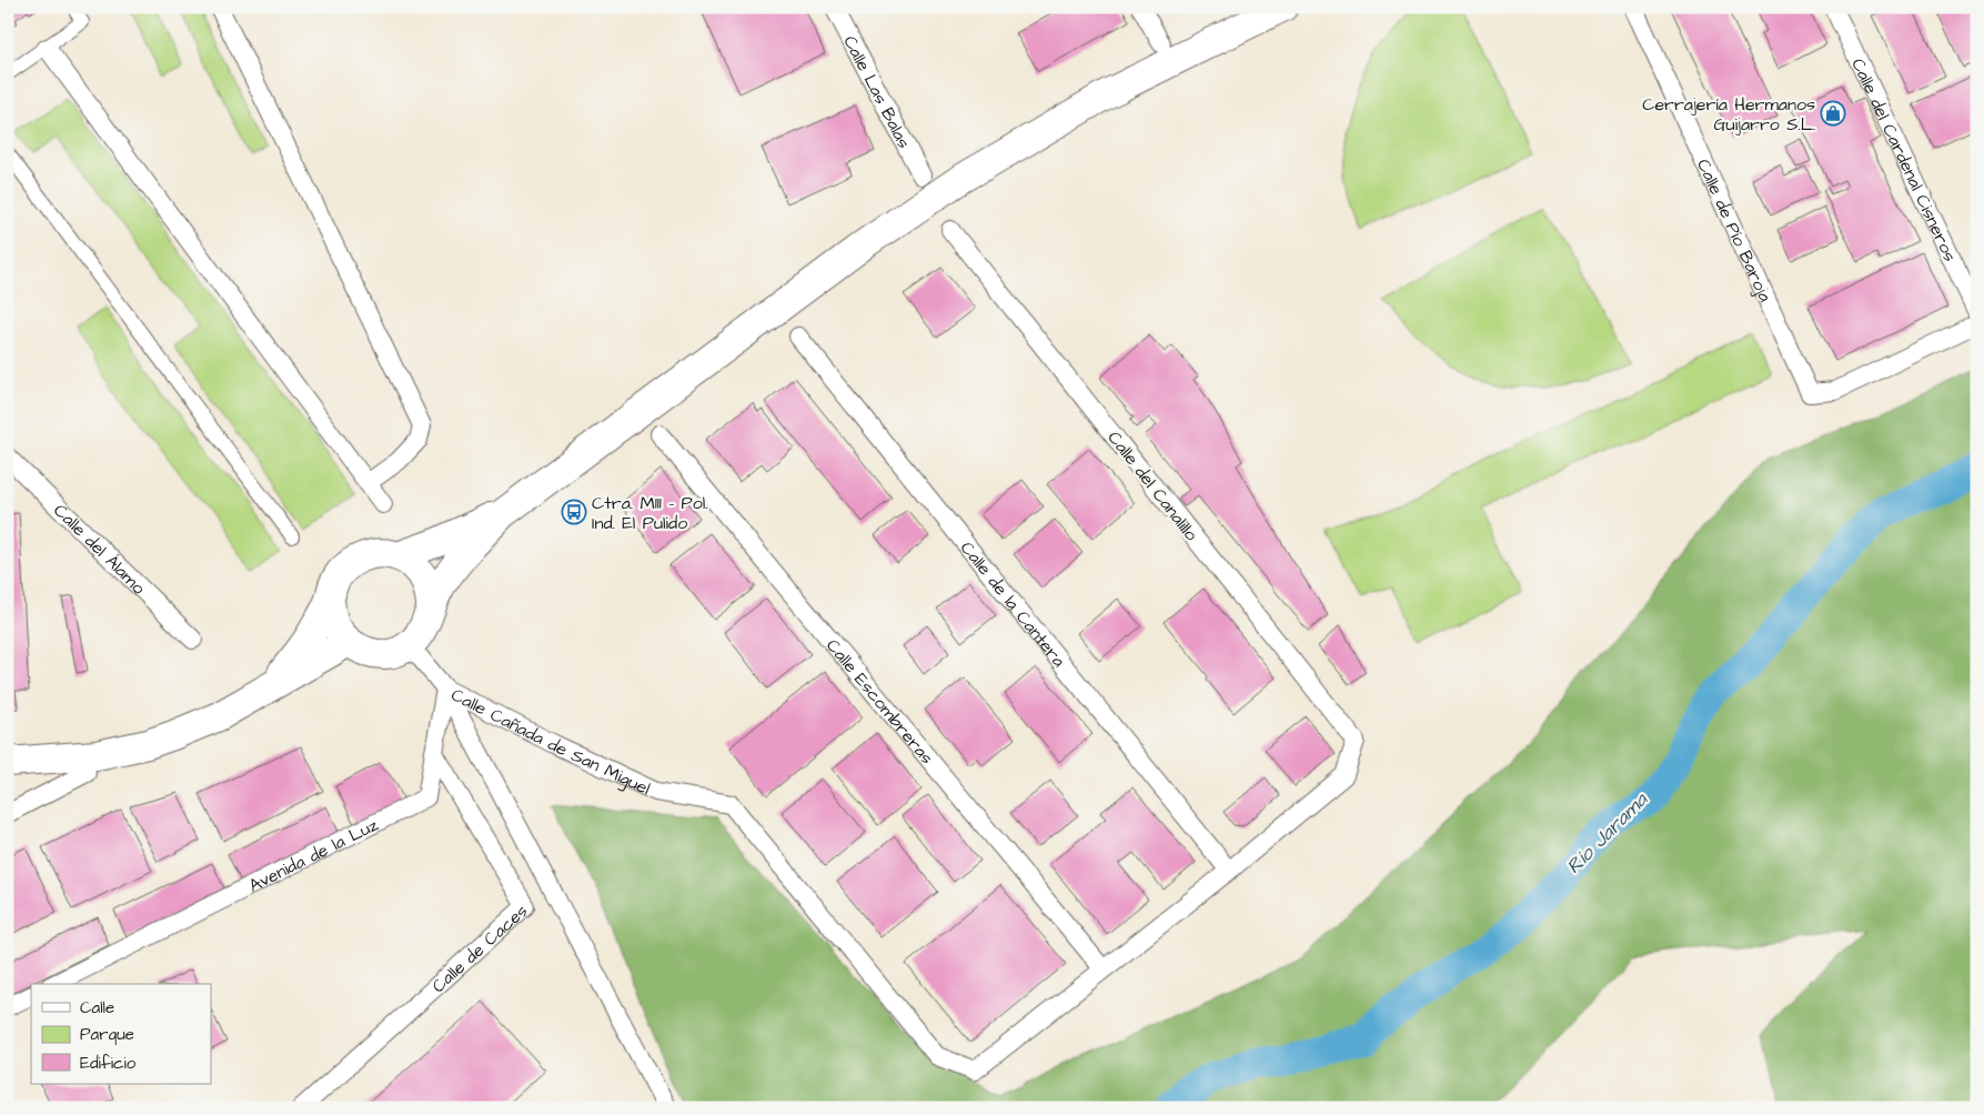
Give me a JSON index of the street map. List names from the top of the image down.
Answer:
{
  "streets": {
    "street": [
      "Calle Las Balas",
      "Calle del Cardenal Cisneros",
      "Calle de Pío Baroja",
      "Calle del Canalillo",
      "Calle del Álamo",
      "Calle de la Cantera",
      "Calle Escombreras",
      "Calle Cañada de San Miguel",
      "Avenida de la Luz",
      "Calle de Caces"
    ]
  },
  "crossings": [
    ["Calle del Canalillo", "Calle de la Cantera"],
    ["Calle Escombreras", "Calle Cañada de San Miguel"],
    ["Calle Cañada de San Miguel", "Avenida de la Luz"],
    ["Avenida de la Luz", "Calle de Caces"]
  ],
  "water": ["Río Jarama"],
  "places": {
    "shop": ["Cerrajería Hermanos Guijarro S.L."],
    "bus stop": ["Ctra. M111 - Pol. Ind. El Pulido"]
  },
  "legend": ["Calle", "Parque", "Edificio"]
}
